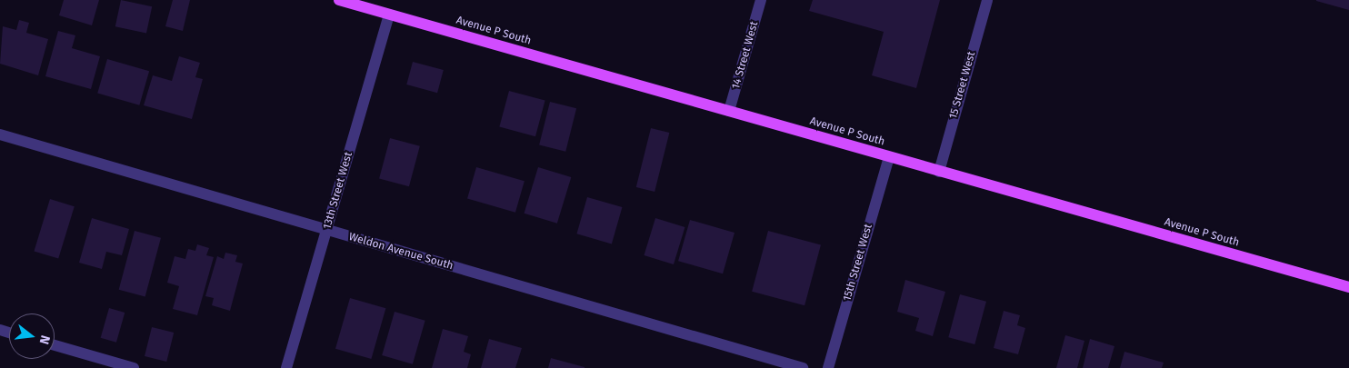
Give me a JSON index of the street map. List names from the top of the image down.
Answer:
{
  "streets": {
    "main road": ["Avenue P South"],
    "street": [
      "14 Street West",
      "15 Street West",
      "13th Street West",
      "Weldon Avenue South",
      "15th Street West"
    ]
  },
  "crossings": [
    ["Avenue P South", "14 Street West"],
    ["Avenue P South", "15 Street West"],
    ["Avenue P South", "13th Street West"],
    ["Avenue P South", "15th Street West"],
    ["13th Street West", "Weldon Avenue South"]
  ],
  "north": "right"
}
